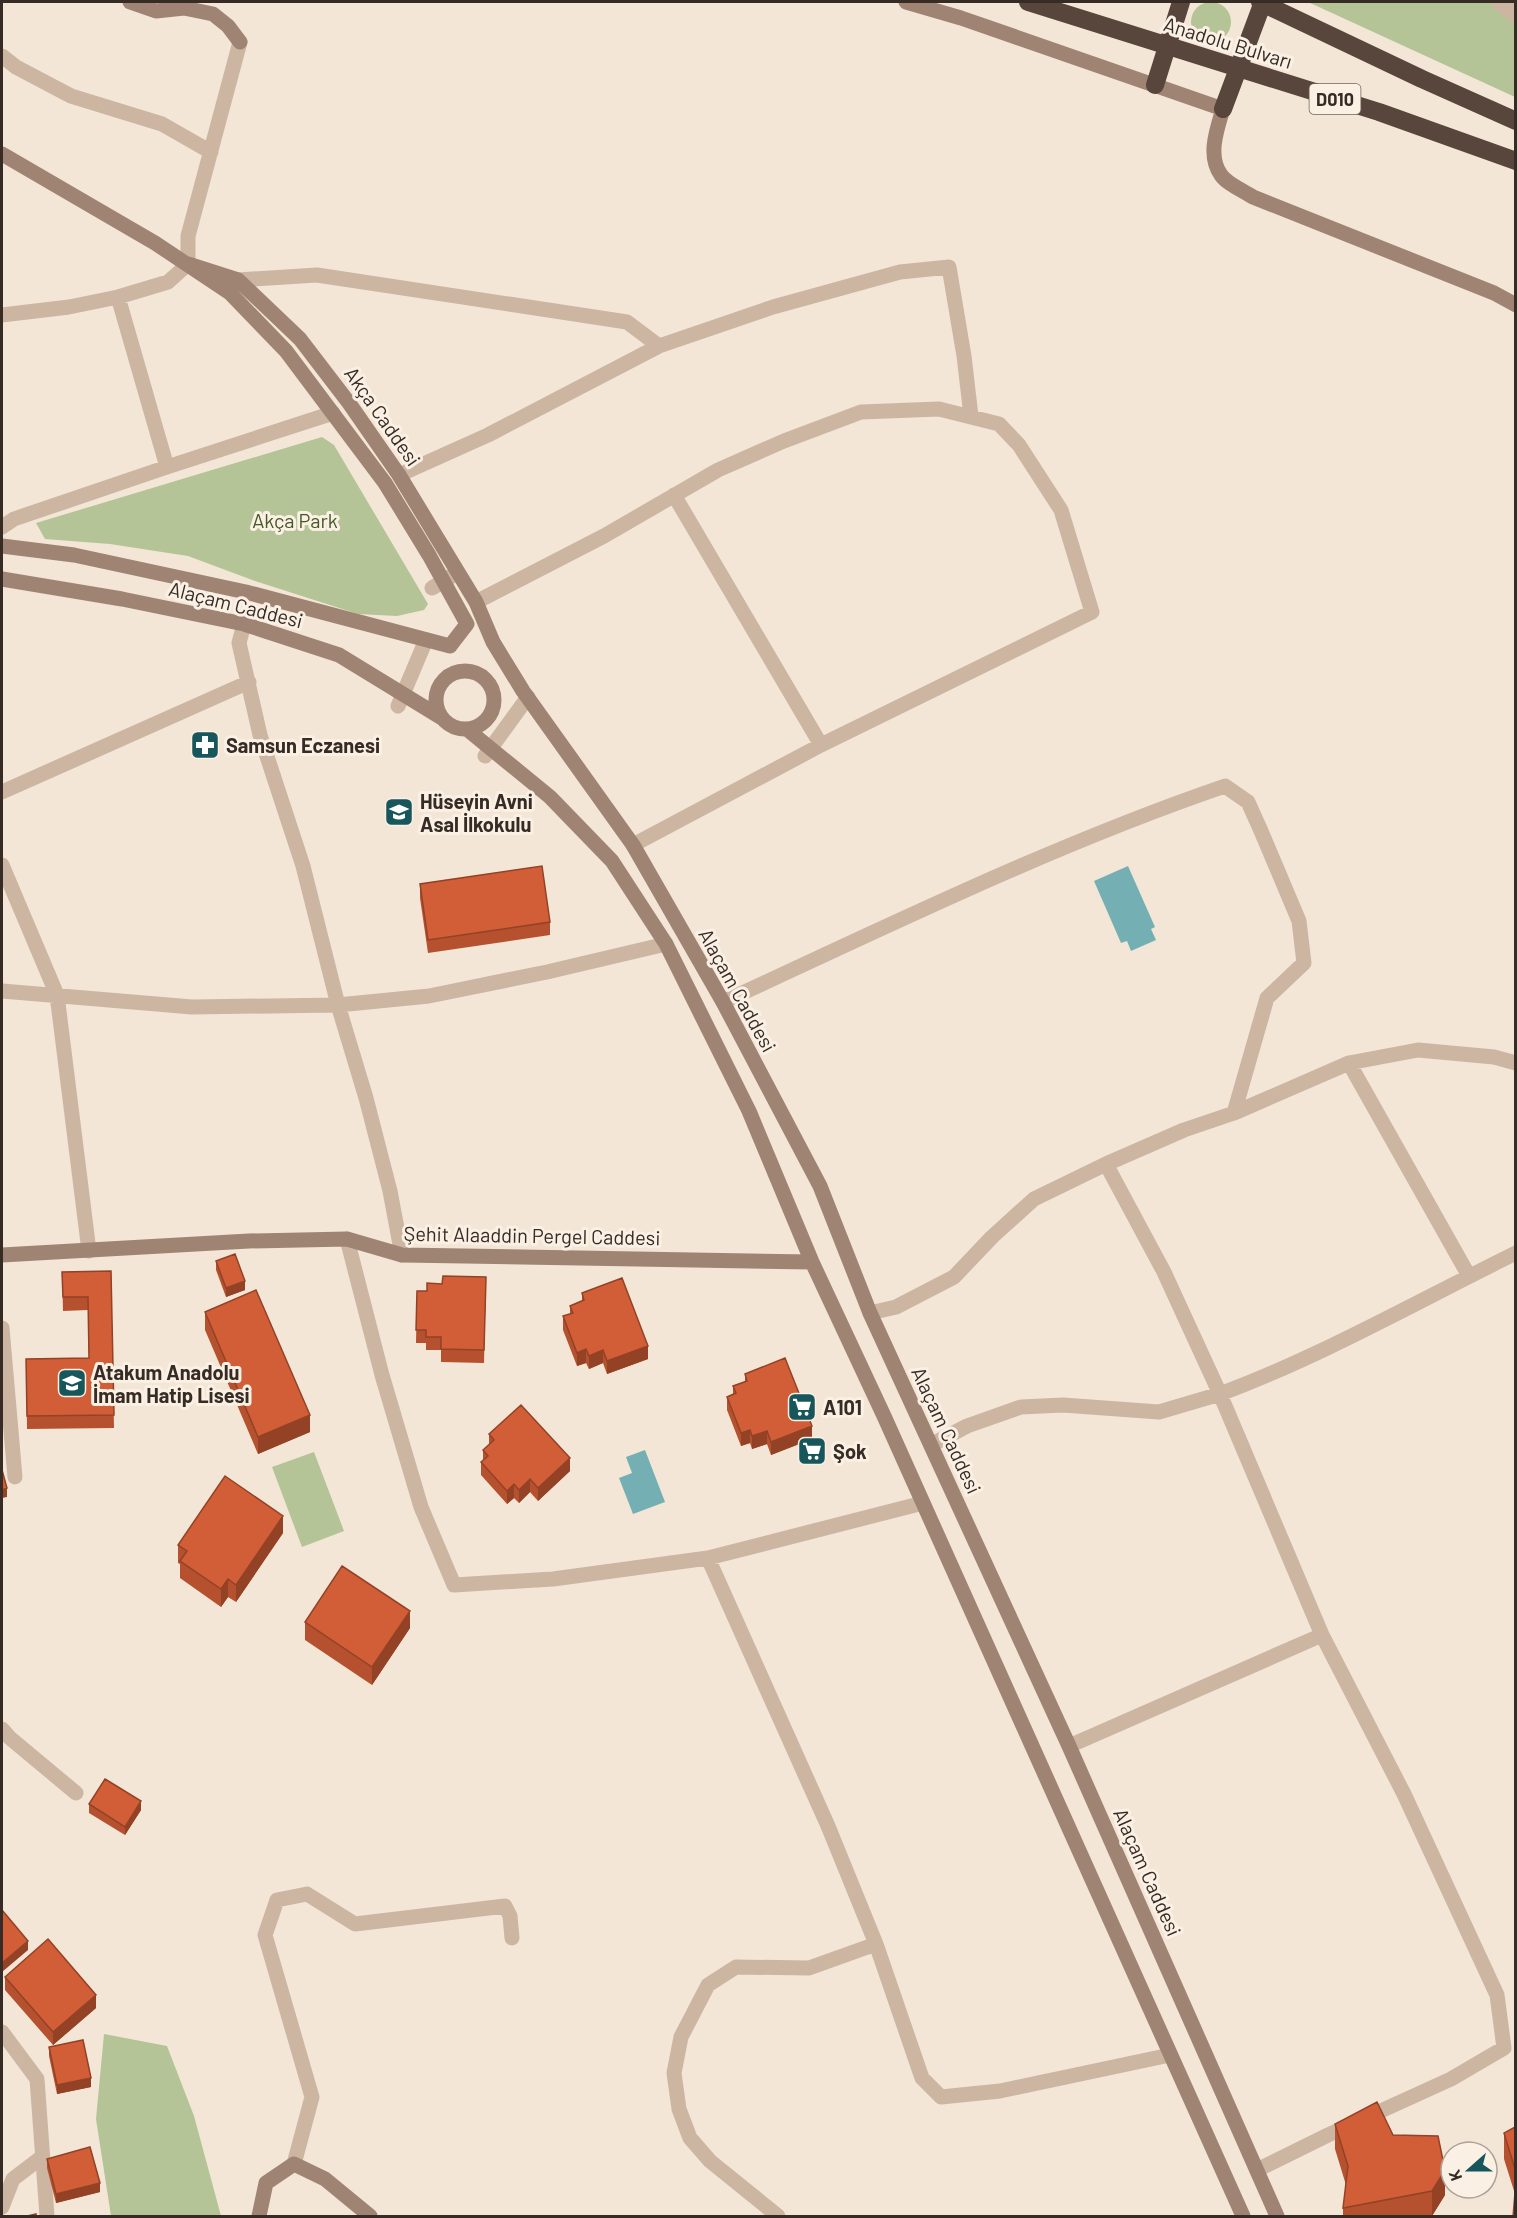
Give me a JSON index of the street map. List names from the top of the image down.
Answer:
{
  "streets": {
    "highway": ["Anadolu Bulvarı", "D010"],
    "main road": ["Akça Caddesi", "Alaçam Caddesi", "Şehit Alaaddin Pergel Caddesi"]
  },
  "crossings": [
    ["Akça Caddesi", "Alaçam Caddesi"],
    ["Alaçam Caddesi", "Şehit Alaaddin Pergel Caddesi"]
  ],
  "parks": ["Akça Park"],
  "places": {
    "pharmacy": ["Samsun Eczanesi"],
    "school or university": ["Hüseyin Avni Asal İlkokulu", "Atakum Anadolu İmam Hatip Lisesi"],
    "supermarket": ["A101", "Şok"]
  },
  "north": "left"
}
